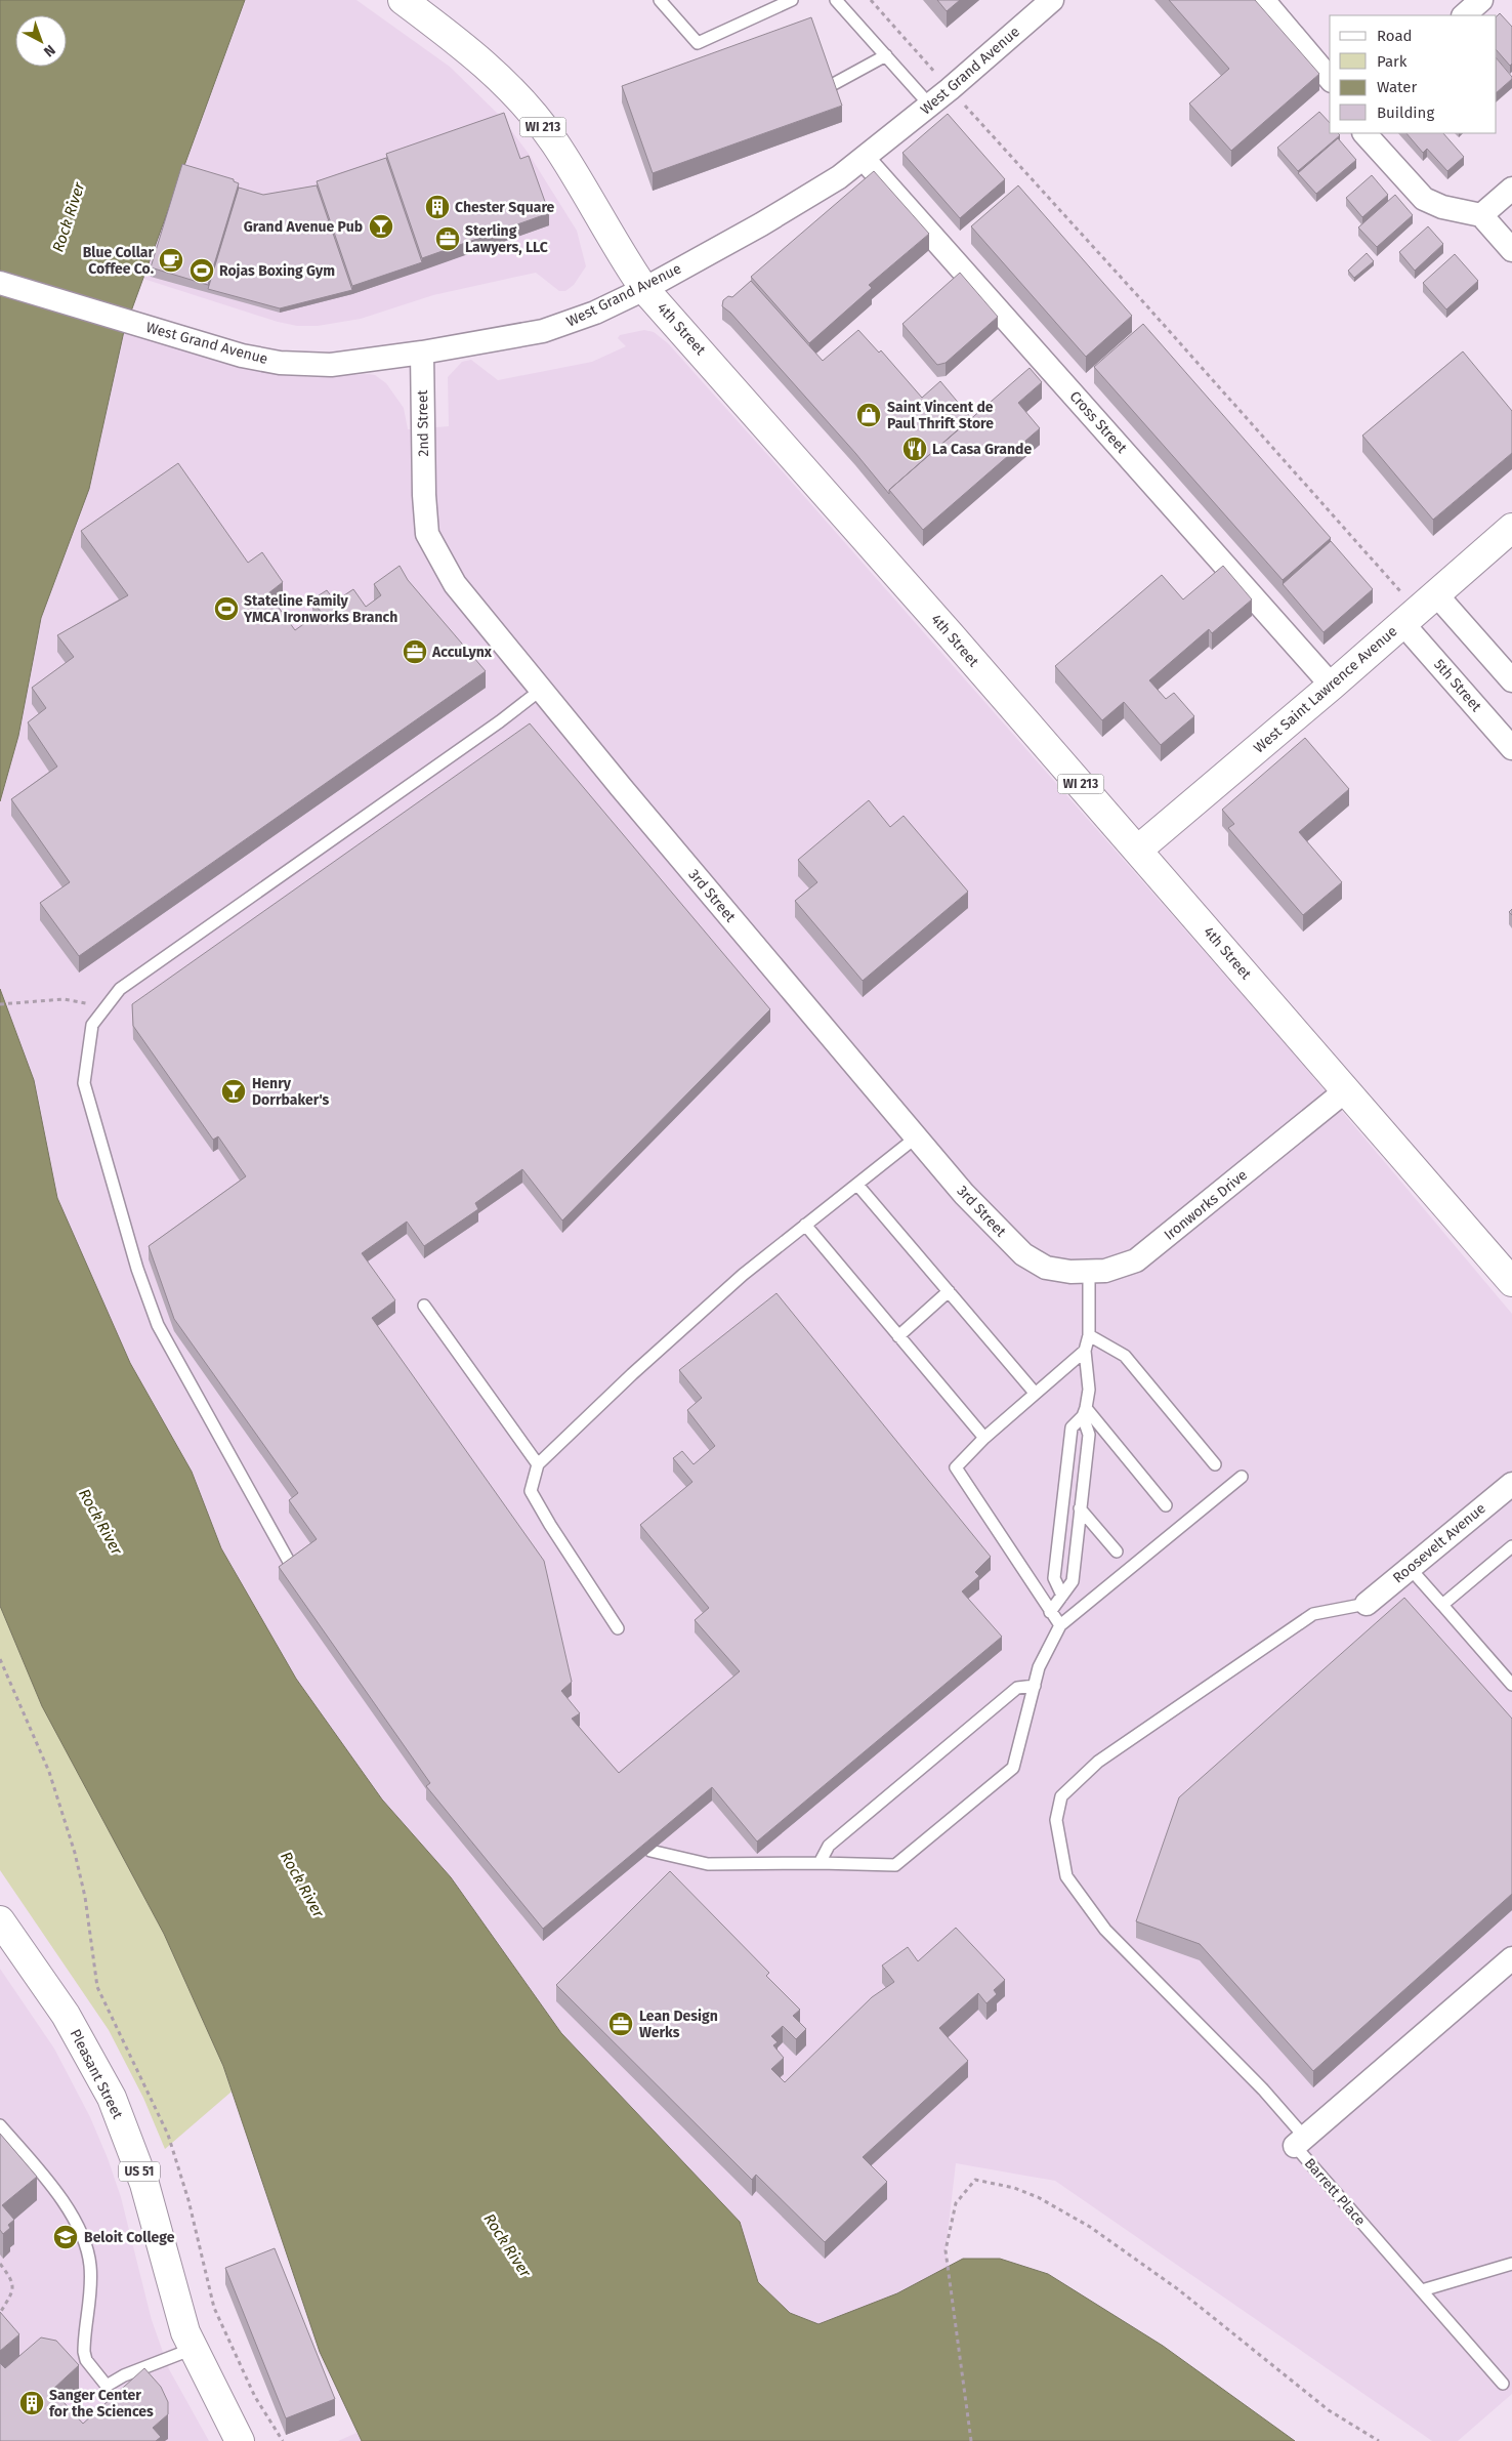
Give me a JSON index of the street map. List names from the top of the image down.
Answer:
{
  "streets": {
    "main road": [
      "WI 213",
      "4th Street",
      "West Saint Lawrence Avenue",
      "Pleasant Street",
      "US 51"
    ],
    "street": [
      "West Grand Avenue",
      "Cross Street",
      "2nd Street",
      "5th Street",
      "3rd Street",
      "Ironworks Drive",
      "Roosevelt Avenue",
      "Barrett Place"
    ]
  },
  "crossings": [
    ["West Grand Avenue", "4th Street"],
    ["West Grand Avenue", "Cross Street"],
    ["West Grand Avenue", "2nd Street"],
    ["4th Street", "West Saint Lawrence Avenue"],
    ["4th Street", "Ironworks Drive"],
    ["Cross Street", "West Saint Lawrence Avenue"],
    ["2nd Street", "3rd Street"],
    ["5th Street", "West Saint Lawrence Avenue"],
    ["3rd Street", "Ironworks Drive"]
  ],
  "water": ["Rock River"],
  "places": {
    "building": ["Chester Square", "Sanger Center for the Sciences"],
    "bar": ["Grand Avenue Pub", "Henry Dorrbaker's"],
    "office": ["Sterling Lawyers, LLC", "AccuLynx", "Lean Design Werks"],
    "cafe": ["Blue Collar Coffee Co."],
    "sports": ["Rojas Boxing Gym", "Stateline Family YMCA Ironworks Branch"],
    "shop": ["Saint Vincent de Paul Thrift Store"],
    "restaurant": ["La Casa Grande"],
    "school or university": ["Beloit College"]
  },
  "legend": [
    "Road",
    "Park",
    "Water",
    "Building"
  ],
  "north": "bottom right"
}
